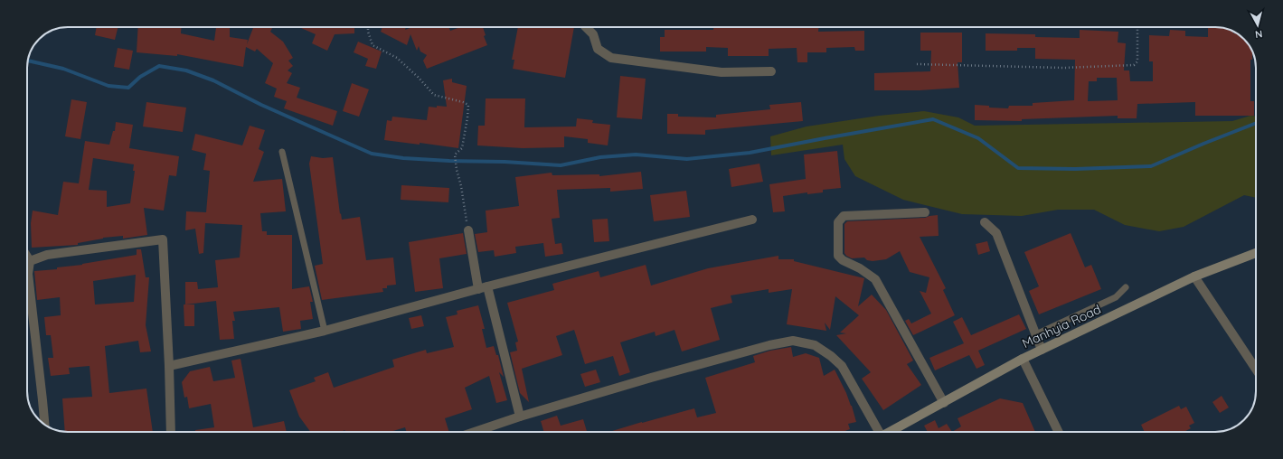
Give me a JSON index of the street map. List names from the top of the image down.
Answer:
{
  "streets": {
    "main road": ["Manhyia Road"]
  },
  "north": "bottom"
}
